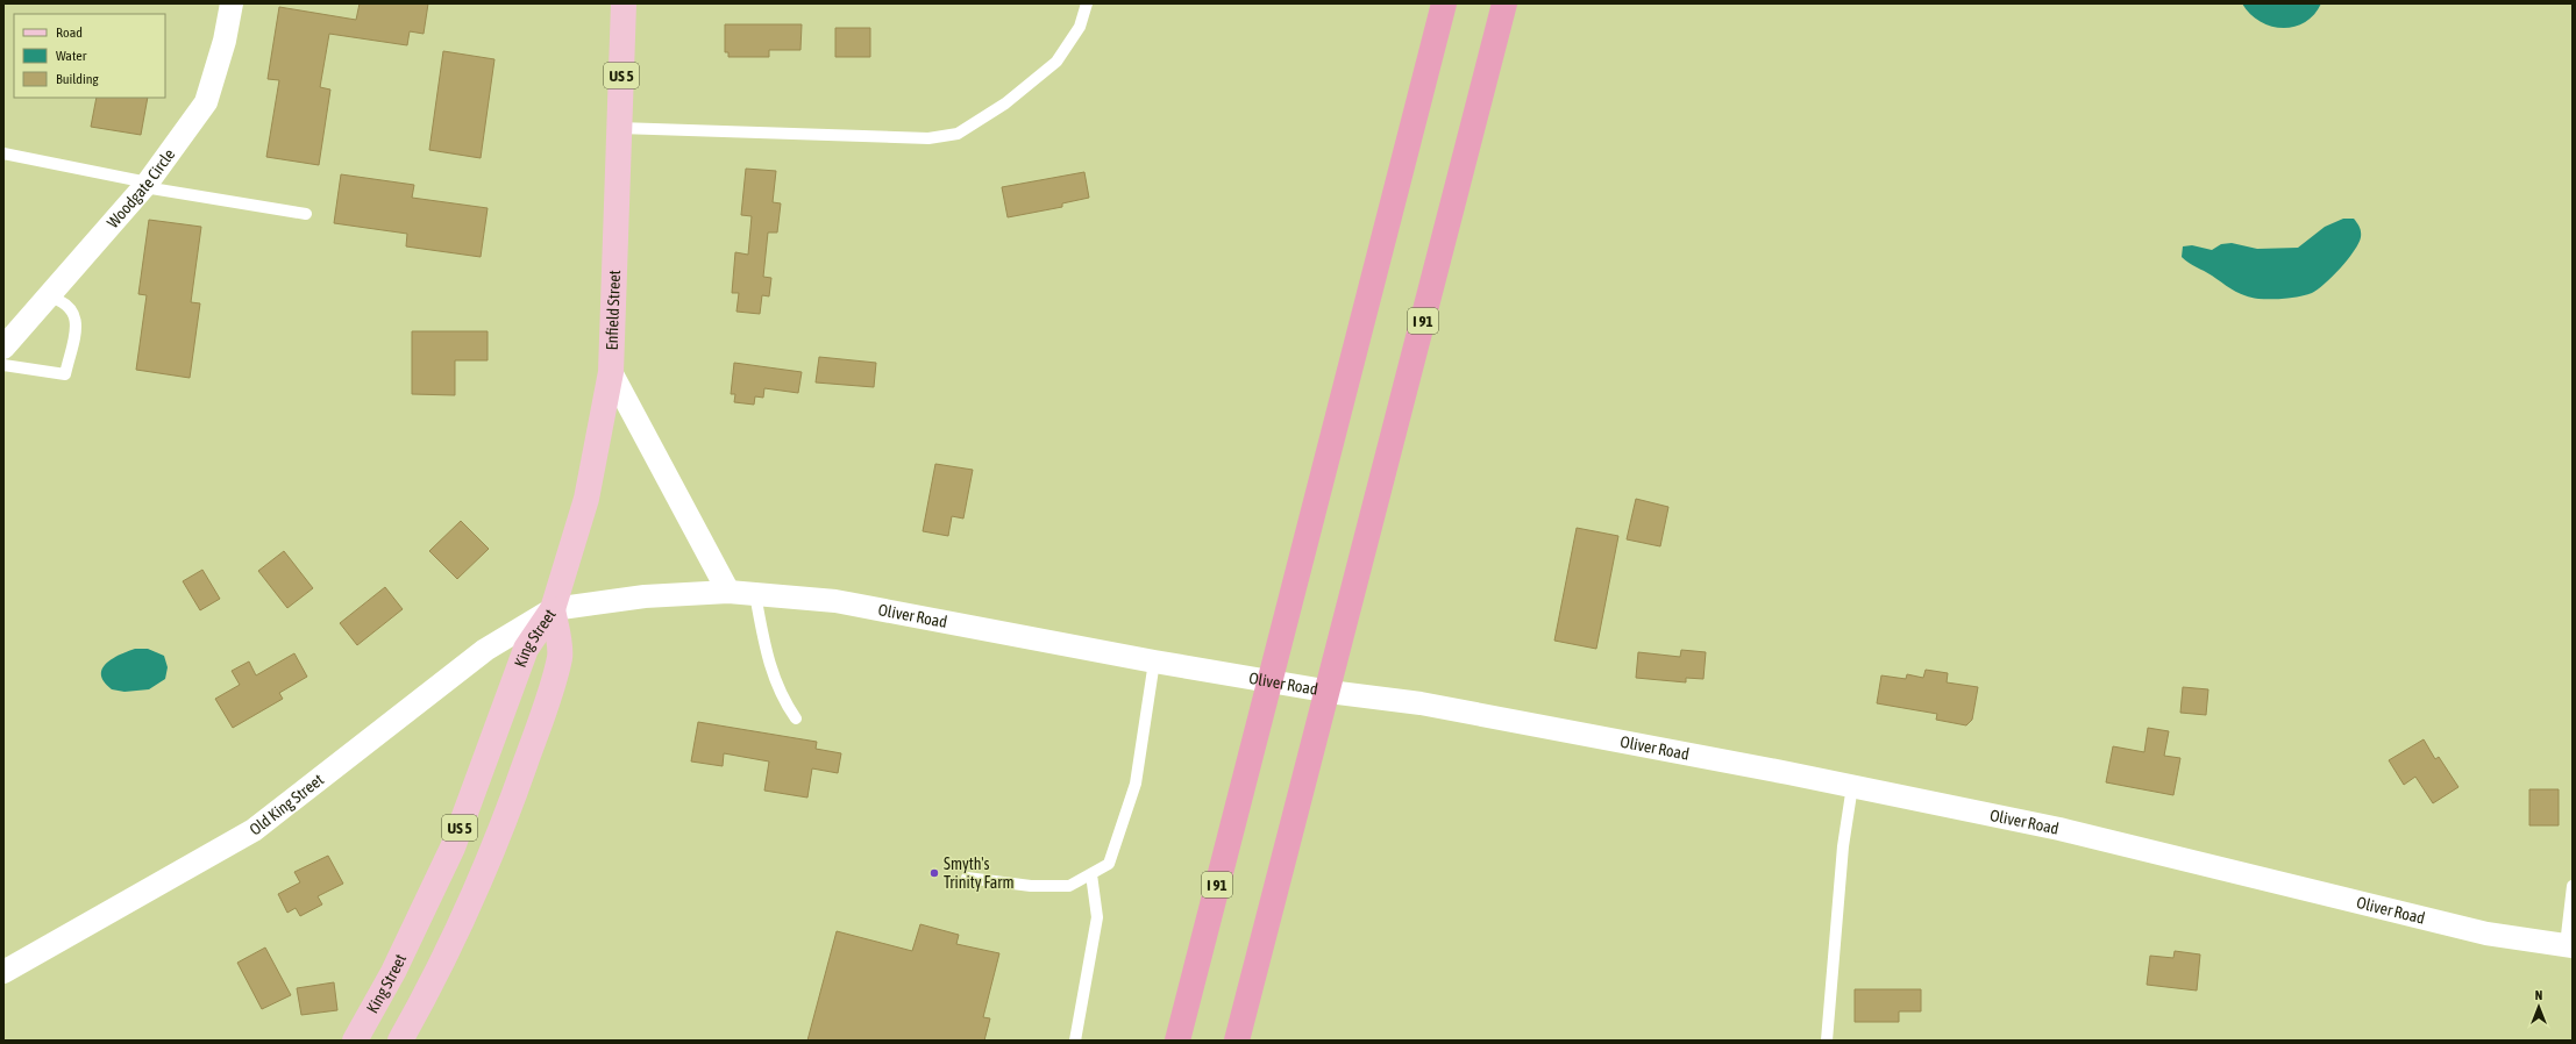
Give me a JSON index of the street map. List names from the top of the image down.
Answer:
{
  "streets": {
    "highway": ["I 91"],
    "main road": ["US 5", "Enfield Street", "King Street"],
    "street": ["Woodgate Circle", "Oliver Road", "Old King Street"]
  },
  "crossings": [
    ["Enfield Street", "Oliver Road"],
    ["Enfield Street", "King Street"],
    ["Enfield Street", "Old King Street"],
    ["Oliver Road", "King Street"],
    ["Oliver Road", "Old King Street"],
    ["King Street", "Old King Street"]
  ],
  "places": ["Smyth's Trinity Farm"],
  "legend": ["Road", "Water", "Building"],
  "north": "top"
}
